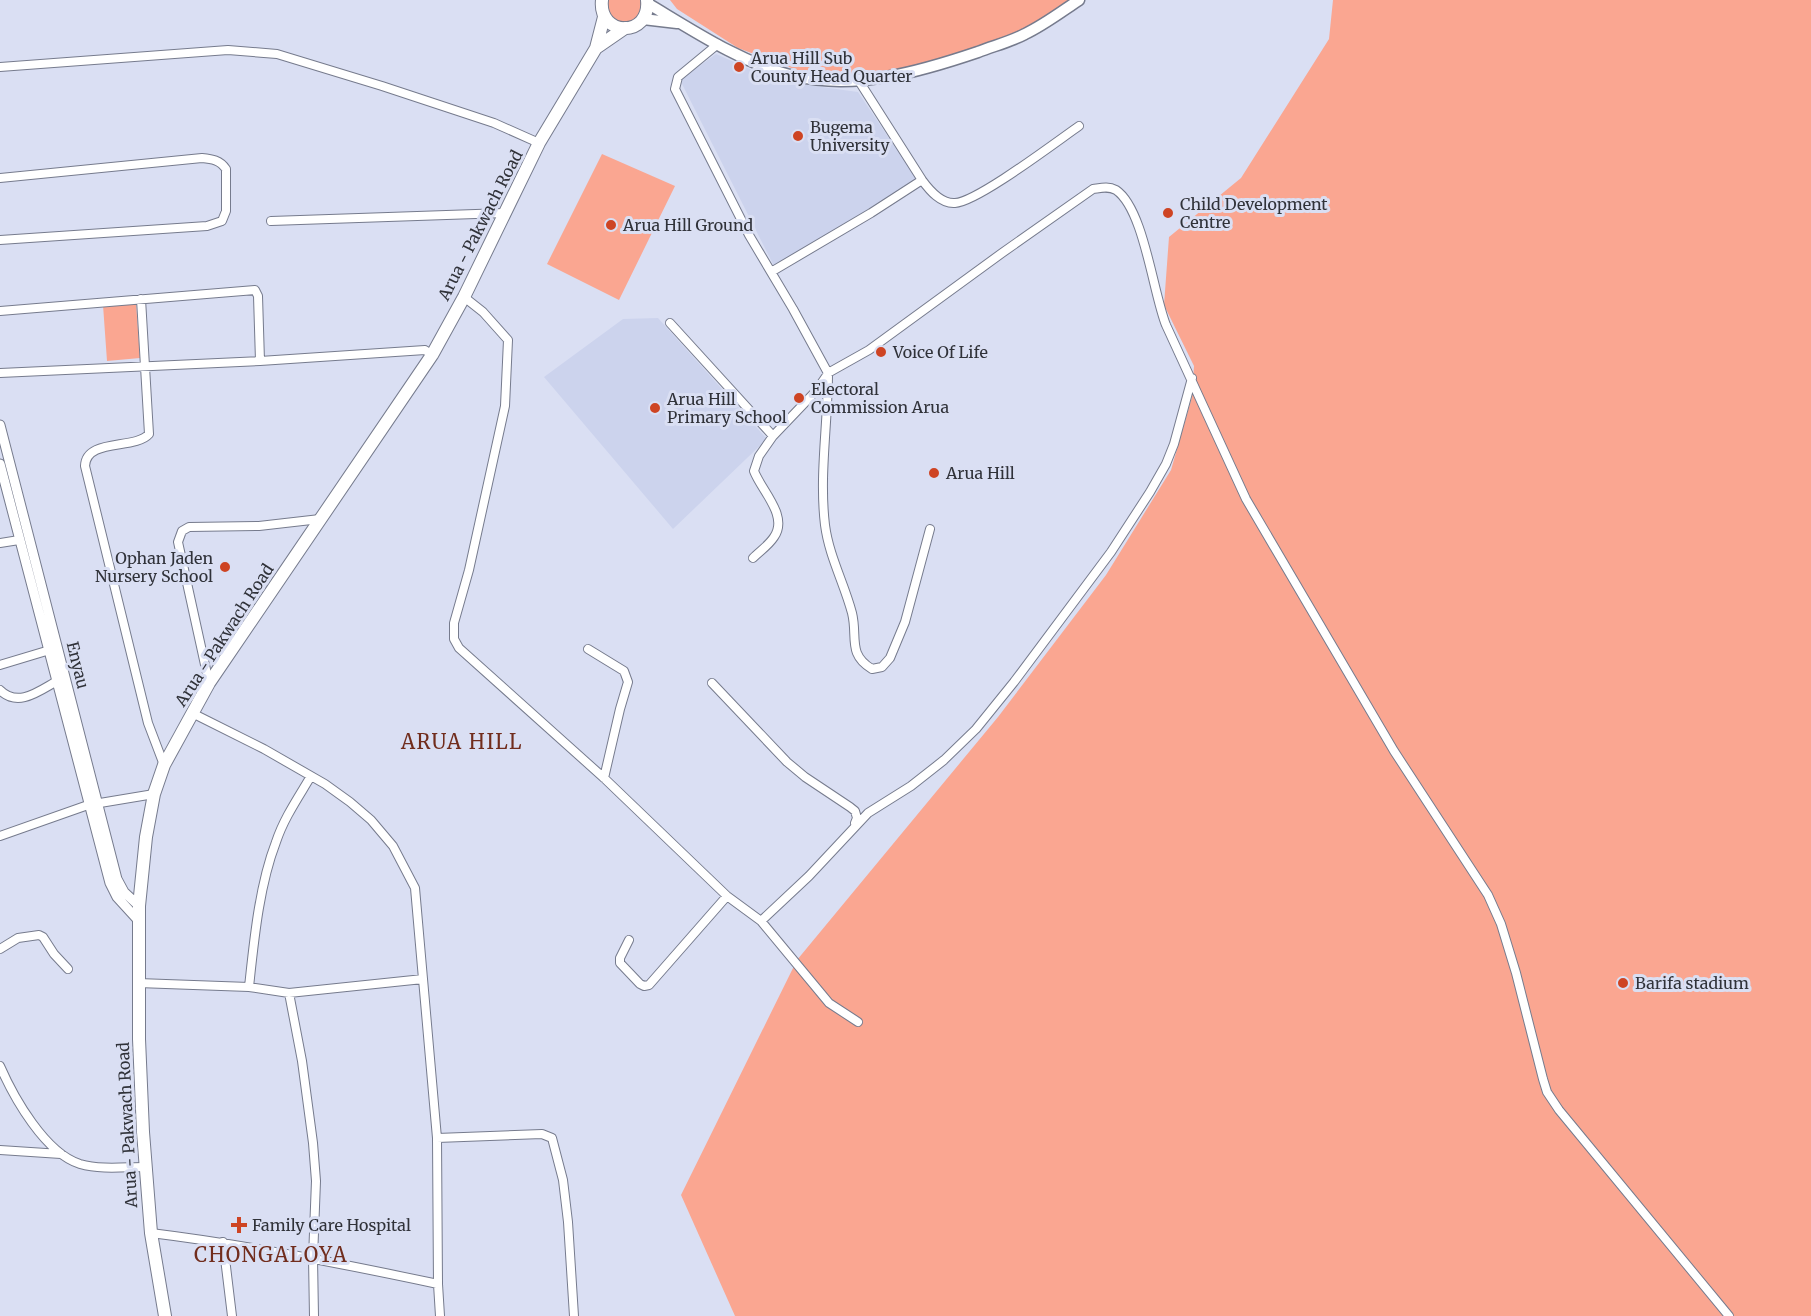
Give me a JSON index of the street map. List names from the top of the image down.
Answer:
{
  "streets": {
    "main road": ["Arua - Pakwach Road"],
    "street": ["Enyau"]
  },
  "crossings": [
    ["Arua - Pakwach Road", "Enyau"]
  ],
  "districts": ["ARUA HILL", "CHONGALOYA"],
  "places": {
    "other": [
      "Arua Hill Sub County Head Quarter",
      "Bugema University",
      "Child Development Centre",
      "Arua Hill Ground",
      "Voice Of Life",
      "Electoral Commission Arua",
      "Arua Hill Primary School",
      "Arua Hill",
      "Ophan Jaden Nursery School",
      "Barifa stadium"
    ],
    "health": ["Family Care Hospital"]
  }
}
